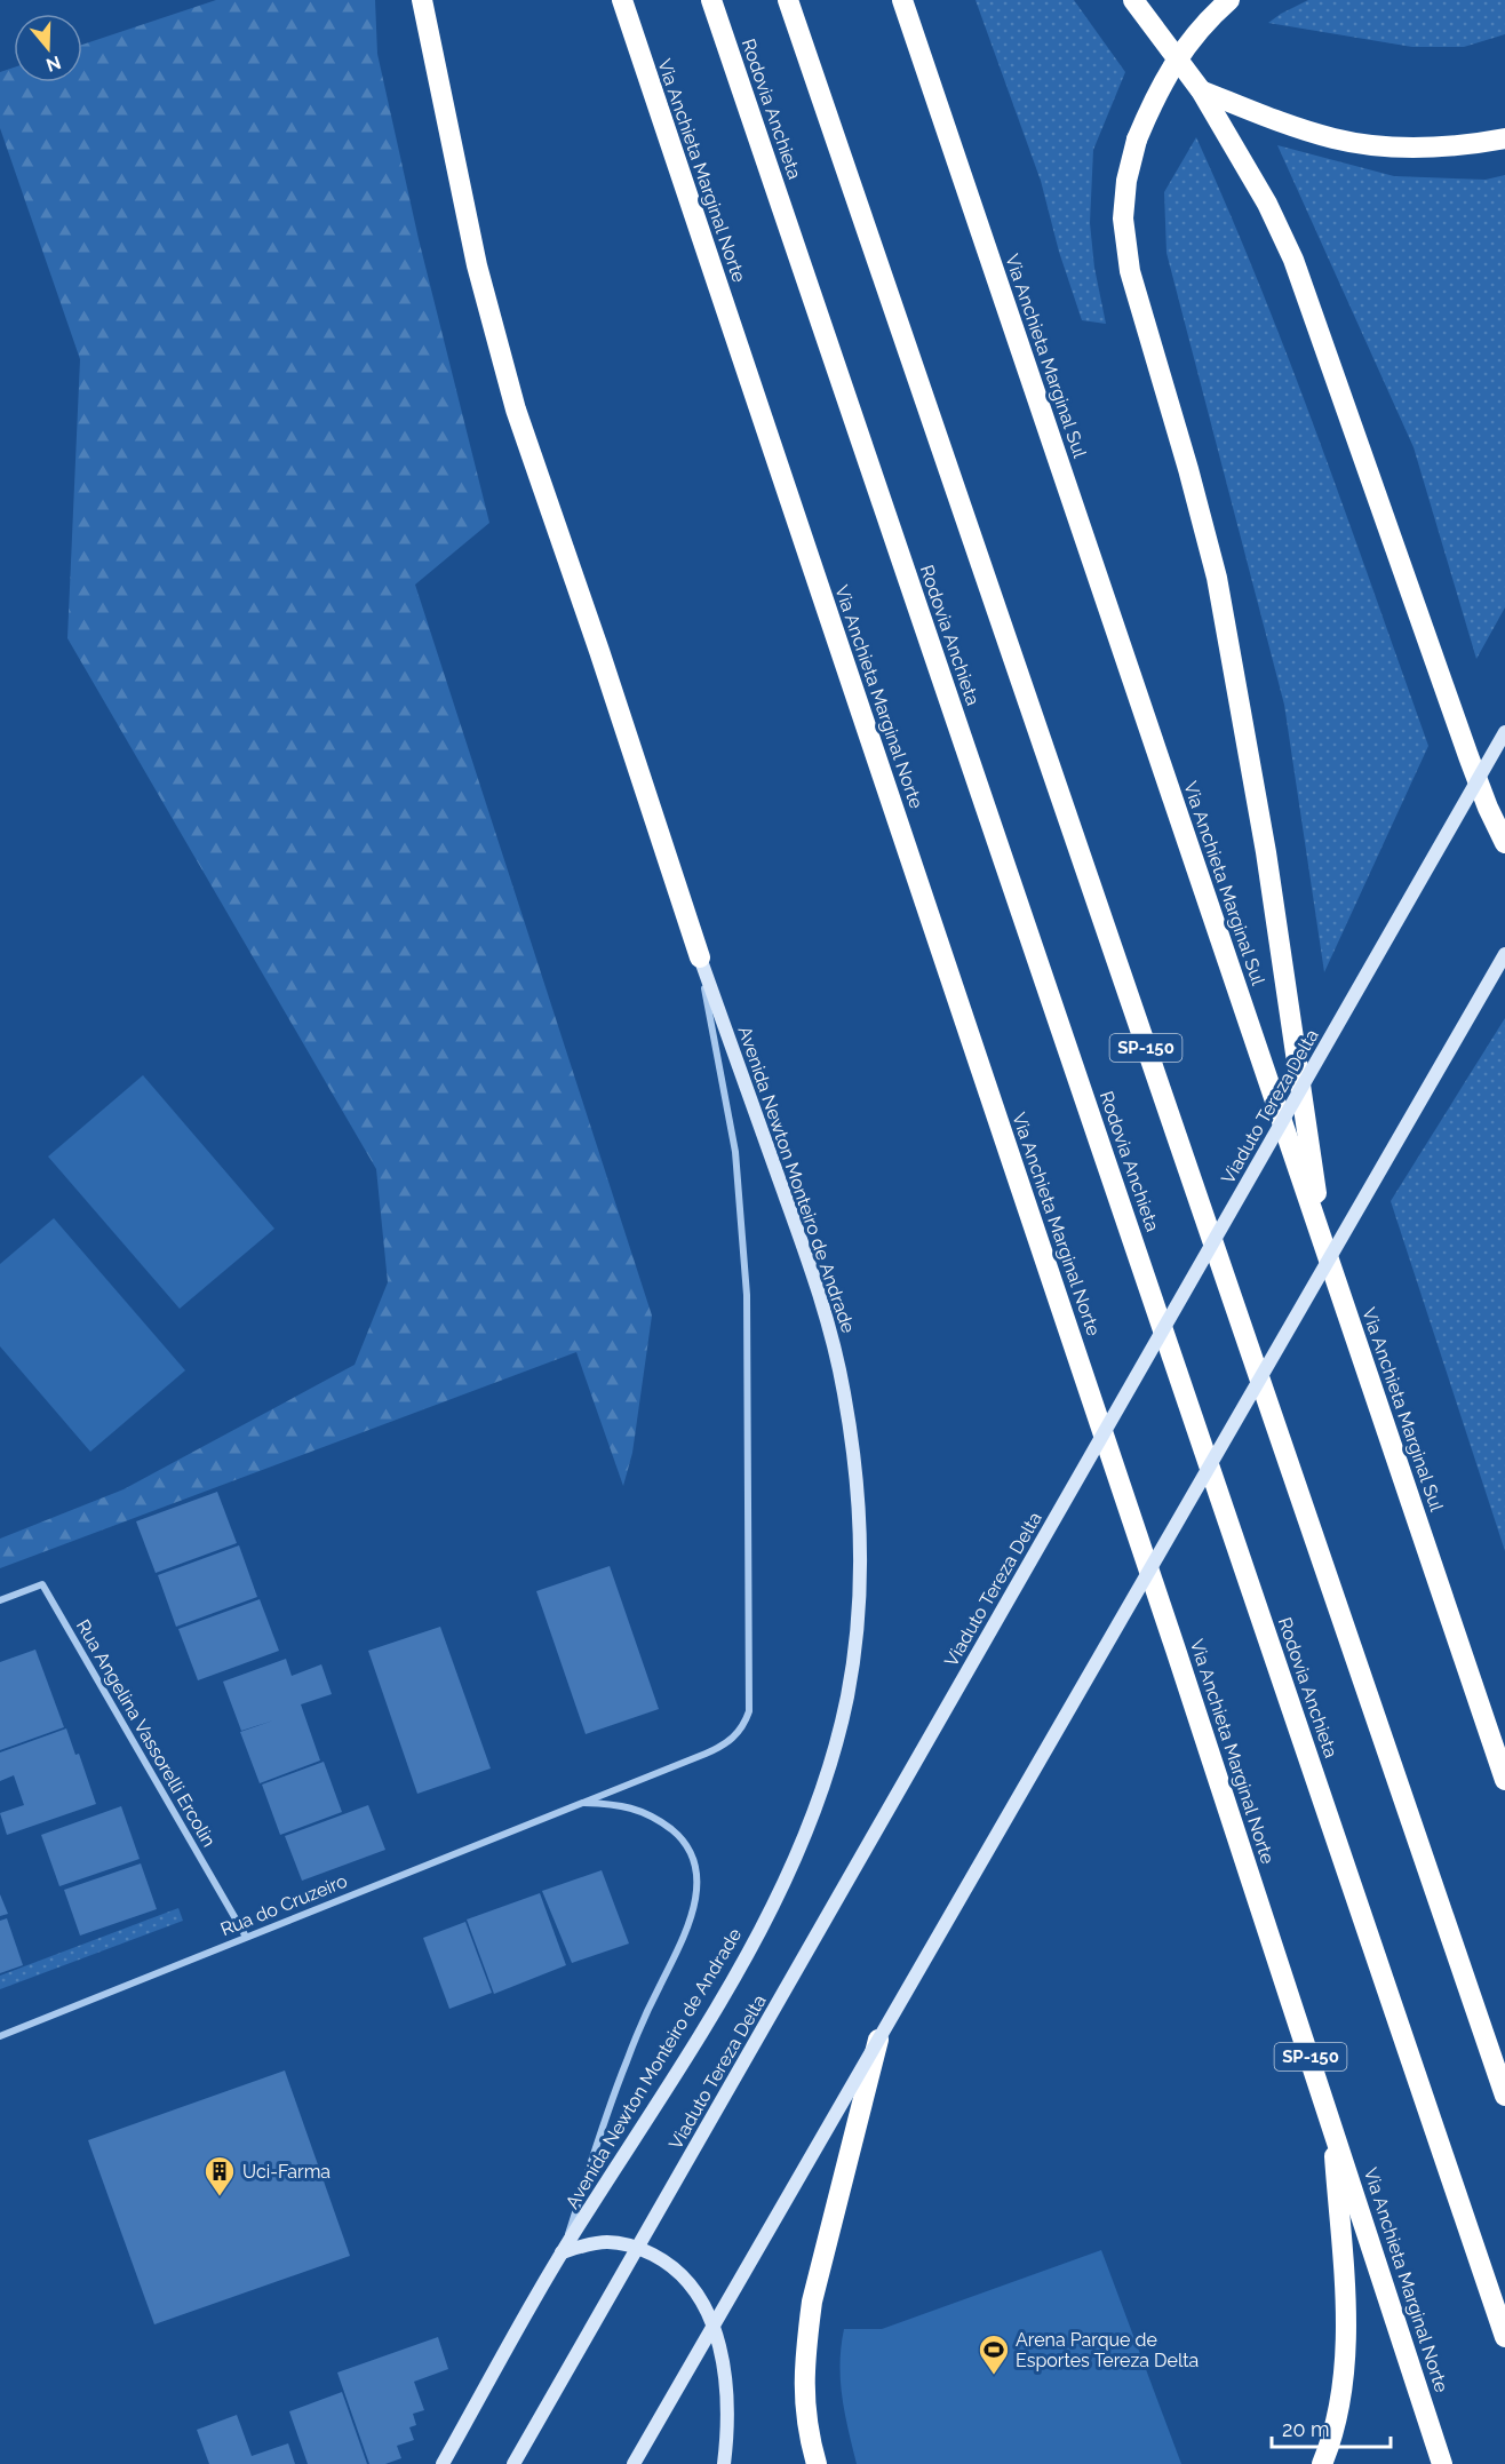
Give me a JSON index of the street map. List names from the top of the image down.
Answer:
{
  "streets": {
    "highway": [
      "Rodovia Anchieta",
      "Via Anchieta Marginal Norte",
      "Via Anchieta Marginal Sul",
      "SP-150"
    ],
    "main road": ["Viaduto Tereza Delta", "Avenida Newton Monteiro de Andrade"],
    "street": ["Rua Angelina Vassorelli Ercolin", "Rua do Cruzeiro"]
  },
  "crossings": [
    ["Avenida Newton Monteiro de Andrade", "Rua do Cruzeiro"],
    ["Rua Angelina Vassorelli Ercolin", "Rua do Cruzeiro"]
  ],
  "places": {
    "building": ["Uci-Farma"],
    "sports": ["Arena Parque de Esportes Tereza Delta"]
  },
  "scale_bar": "20 m",
  "north": "bottom"
}
